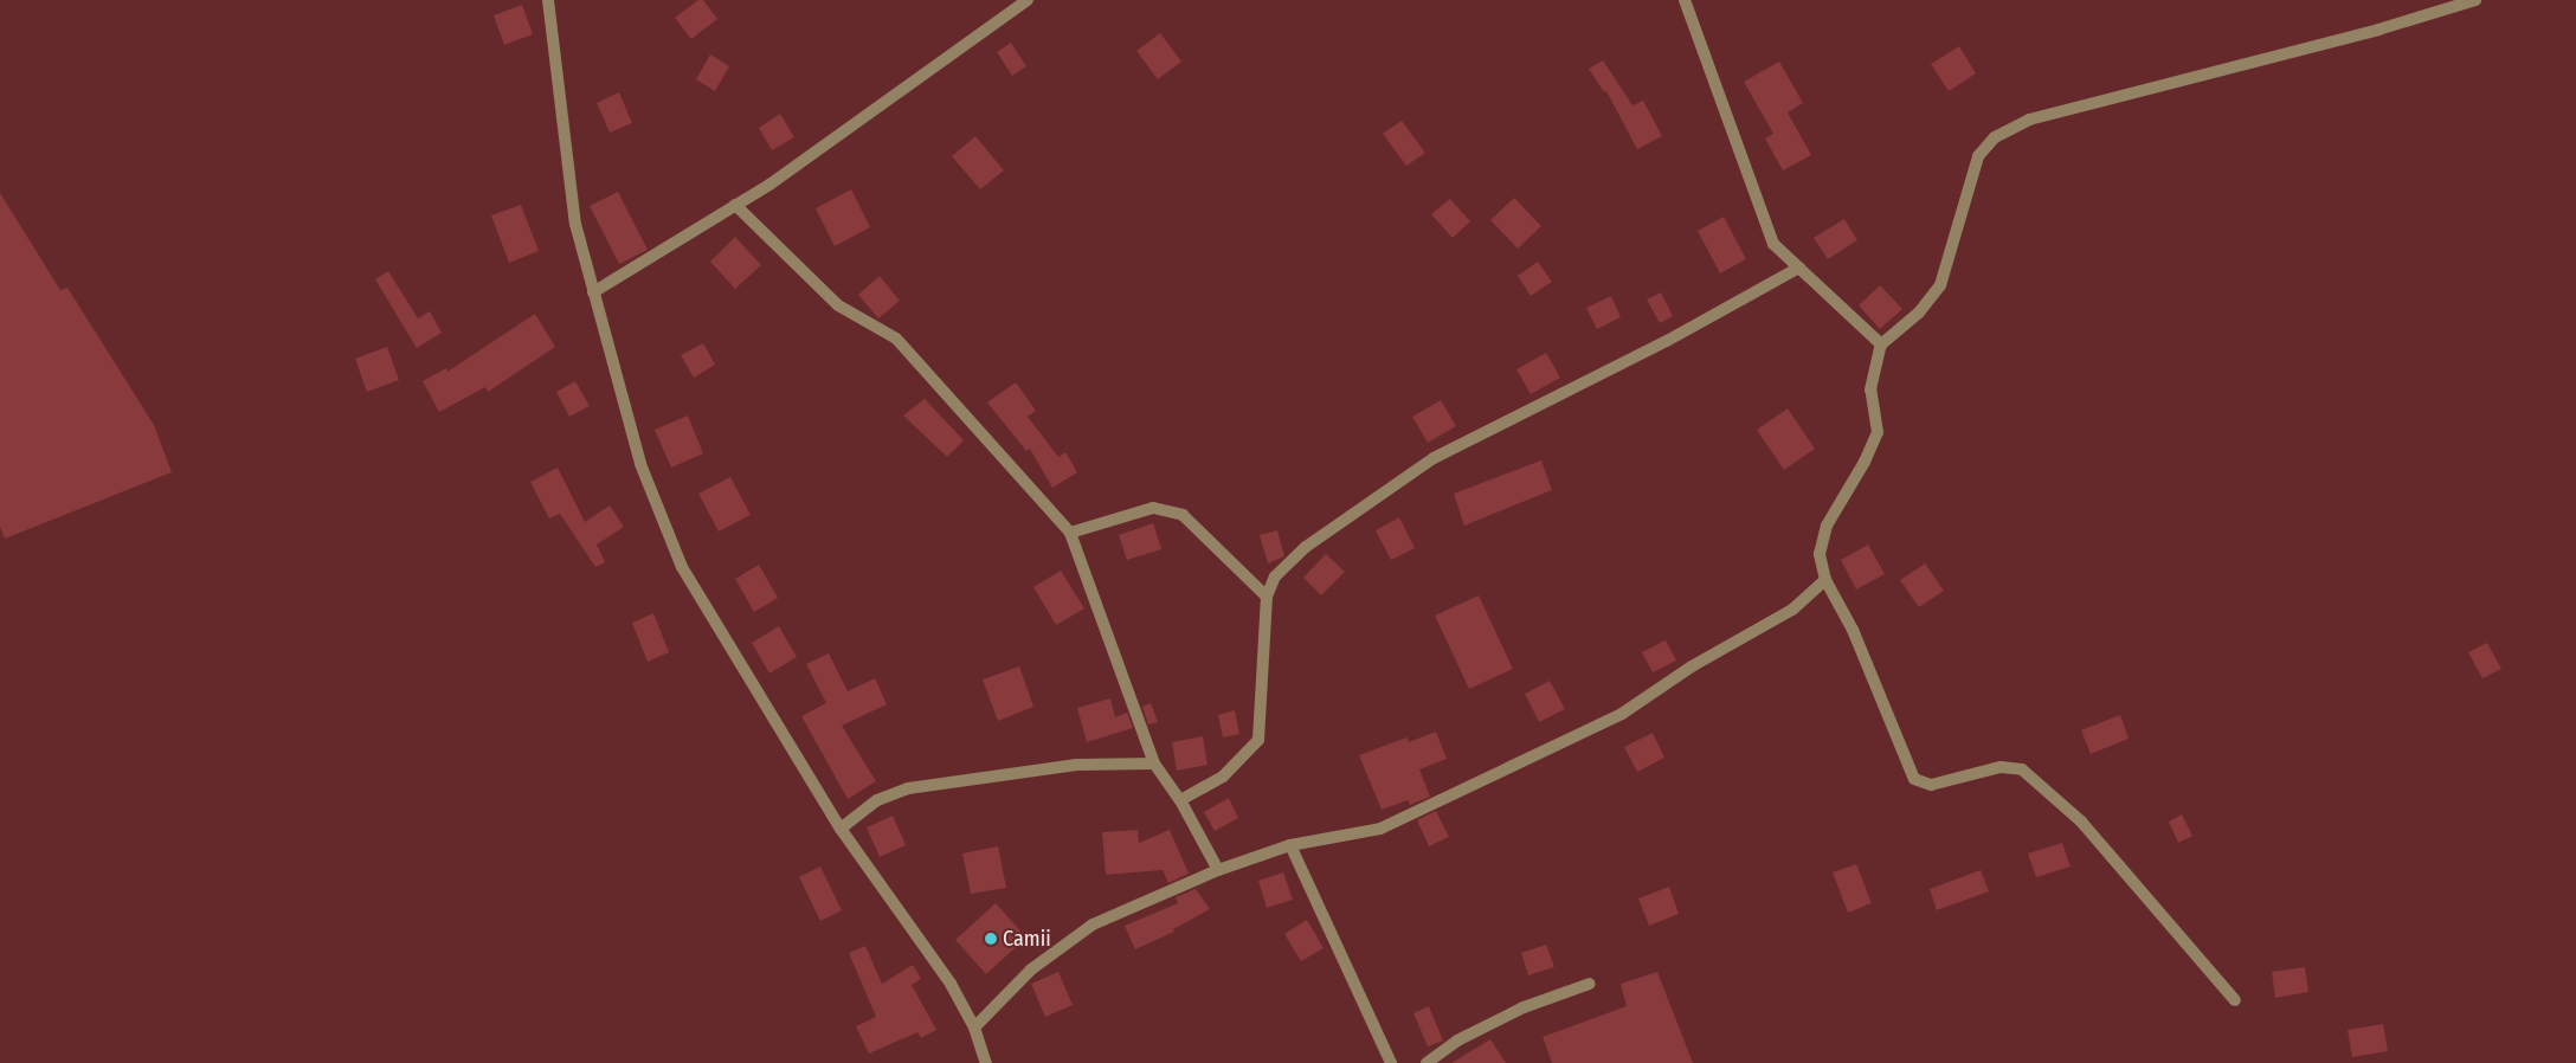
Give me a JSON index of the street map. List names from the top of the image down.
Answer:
{
  "places": ["Camii"]
}
